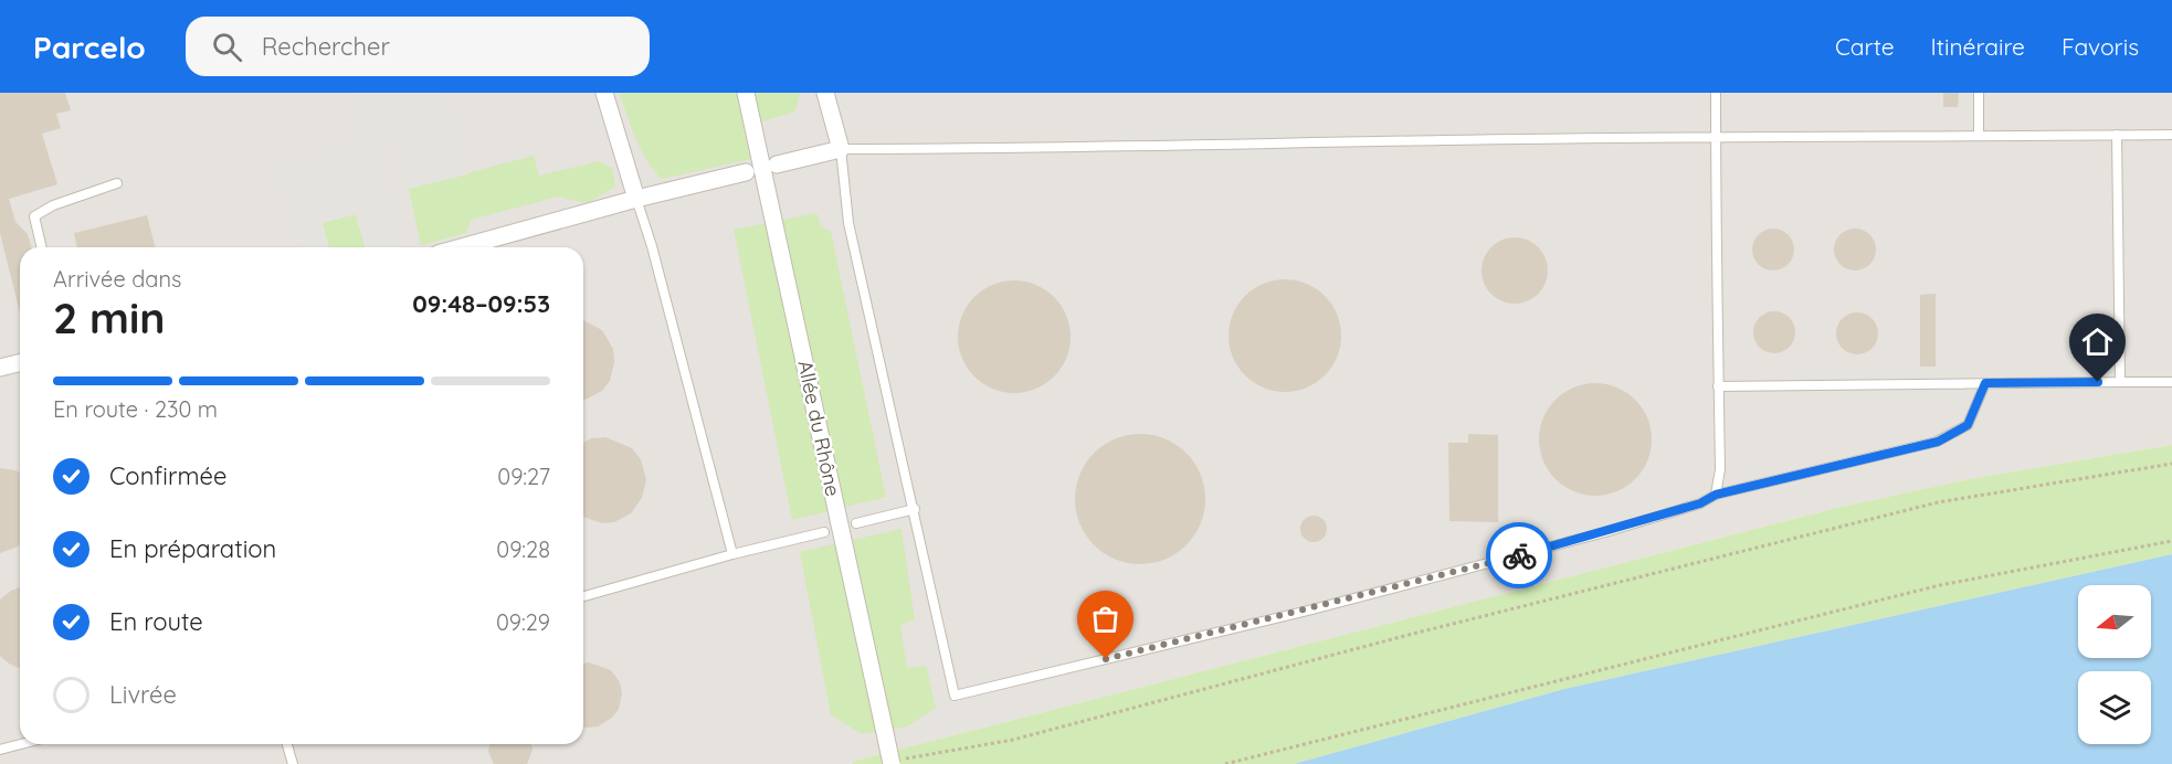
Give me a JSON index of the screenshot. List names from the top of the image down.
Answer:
{
  "streets": {
    "street": ["Allée du Rhône"]
  },
  "north": "left",
  "page": {
    "header": "Parcelo",
    "search": "Rechercher",
    "nav": ["Carte", "Itinéraire", "Favoris"],
    "heading": ["2 min", "Arrivée dans", "09:48–09:53"],
    "bar": "En route · 230 m",
    "list": [
      ["Confirmée", "09:27"],
      ["En préparation", "09:28"],
      ["En route", "09:29"],
      "Livrée"
    ]
  }
}
